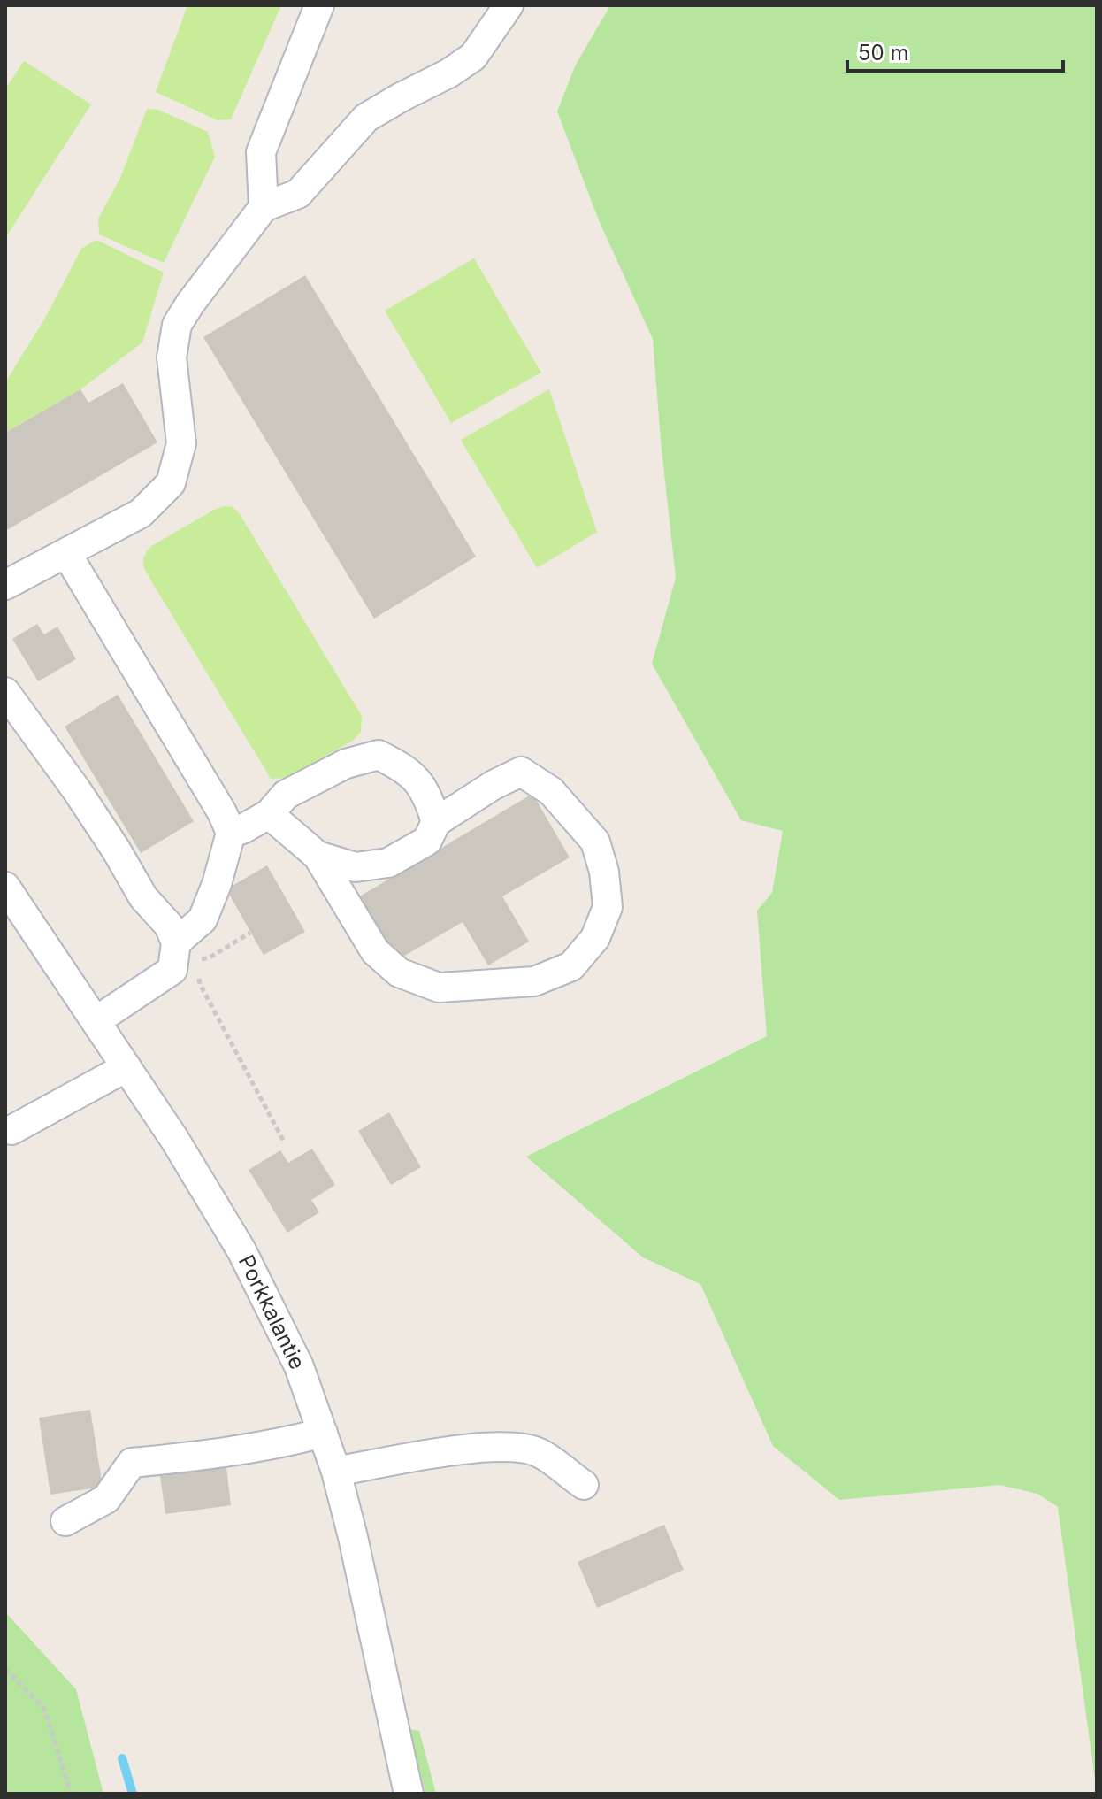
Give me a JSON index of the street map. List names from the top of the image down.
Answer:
{
  "streets": {
    "street": ["Porkkalantie"]
  },
  "scale_bar": "50 m"
}
